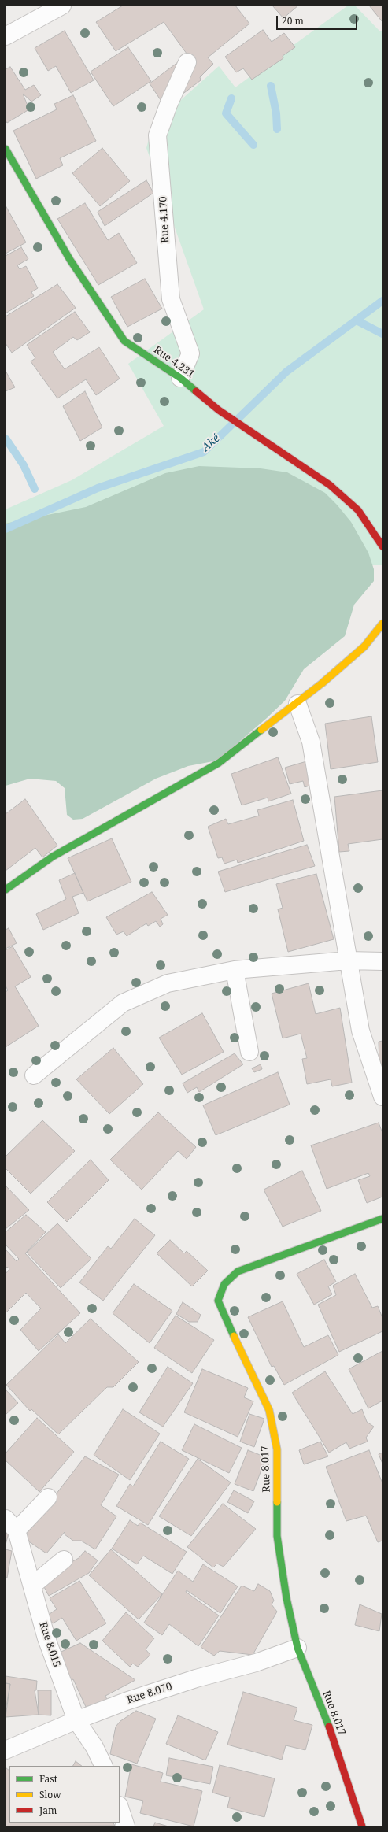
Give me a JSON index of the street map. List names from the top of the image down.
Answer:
{
  "streets": {
    "street": [
      "Rue 4.170",
      "Rue 4.231",
      "Rue 8.017",
      "Rue 8.015",
      "Rue 8.070"
    ]
  },
  "crossings": [
    ["Rue 4.170", "Rue 4.231"],
    ["Rue 8.017", "Rue 8.070"],
    ["Rue 8.015", "Rue 8.070"]
  ],
  "water": ["Aké"],
  "legend": ["Fast", "Slow", "Jam"],
  "scale_bar": "20 m"
}
